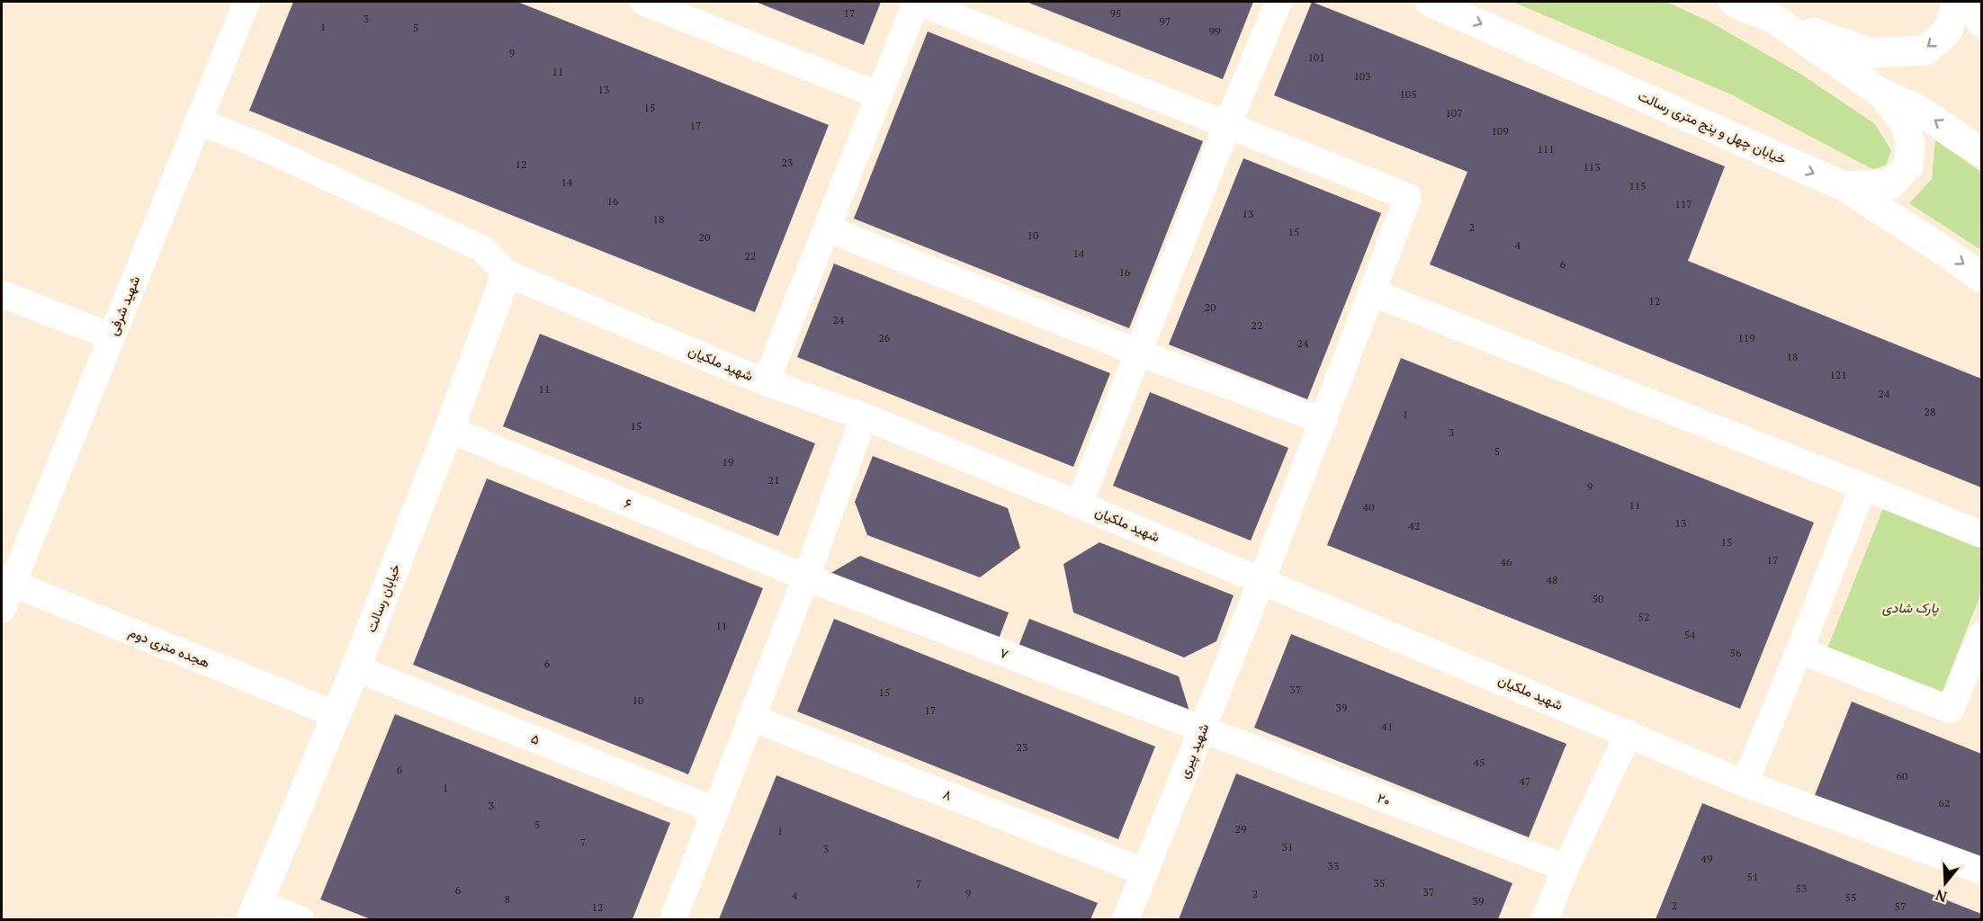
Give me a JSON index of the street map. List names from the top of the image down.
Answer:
{
  "streets": {
    "main road": ["خیابان چهل و پنج متری رسالت", "خیابان رسالت"],
    "street": [
      "شهید شرفی",
      "شهید ملکیان",
      "۶",
      "هجده متری دوم",
      "۷",
      "۵",
      "شهید پیری",
      "۸",
      "۲۰"
    ]
  },
  "crossings": [
    ["شهید شرفی", "هجده متری دوم"],
    ["شهید ملکیان", "خیابان رسالت"],
    ["شهید ملکیان", "شهید پیری"],
    ["۶", "خیابان رسالت"],
    ["۶", "۷"],
    ["خیابان رسالت", "هجده متری دوم"],
    ["خیابان رسالت", "۵"],
    ["۷", "شهید پیری"],
    ["۷", "۲۰"],
    ["شهید پیری", "۸"],
    ["شهید پیری", "۲۰"]
  ],
  "parks": ["پارک شادی"],
  "house_numbers": [
    "17",
    "95",
    "3",
    "97",
    "1",
    "5",
    "99",
    "9",
    "101",
    "11",
    "103",
    "13",
    "105",
    "15",
    "107",
    "17",
    "109",
    "111",
    "23",
    "12",
    "113",
    "14",
    "115",
    "16",
    "117",
    "13",
    "18",
    "2",
    "15",
    "10",
    "20",
    "4",
    "14",
    "22",
    "6",
    "16",
    "12",
    "20",
    "24",
    "22",
    "26",
    "119",
    "24",
    "18",
    "121",
    "11",
    "24",
    "28",
    "1",
    "15",
    "3",
    "5",
    "19",
    "21",
    "9",
    "11",
    "40",
    "13",
    "42",
    "15",
    "17",
    "46",
    "48",
    "50",
    "52",
    "11",
    "54",
    "56",
    "6",
    "37",
    "15",
    "10",
    "39",
    "17",
    "41",
    "23",
    "45",
    "6",
    "60",
    "47",
    "1",
    "62",
    "3",
    "5",
    "29",
    "1",
    "7",
    "31",
    "3",
    "49",
    "33",
    "51",
    "35",
    "7",
    "53",
    "6",
    "37",
    "9",
    "2",
    "4",
    "55",
    "8",
    "39",
    "2",
    "57",
    "12"
  ],
  "north": "bottom"
}
